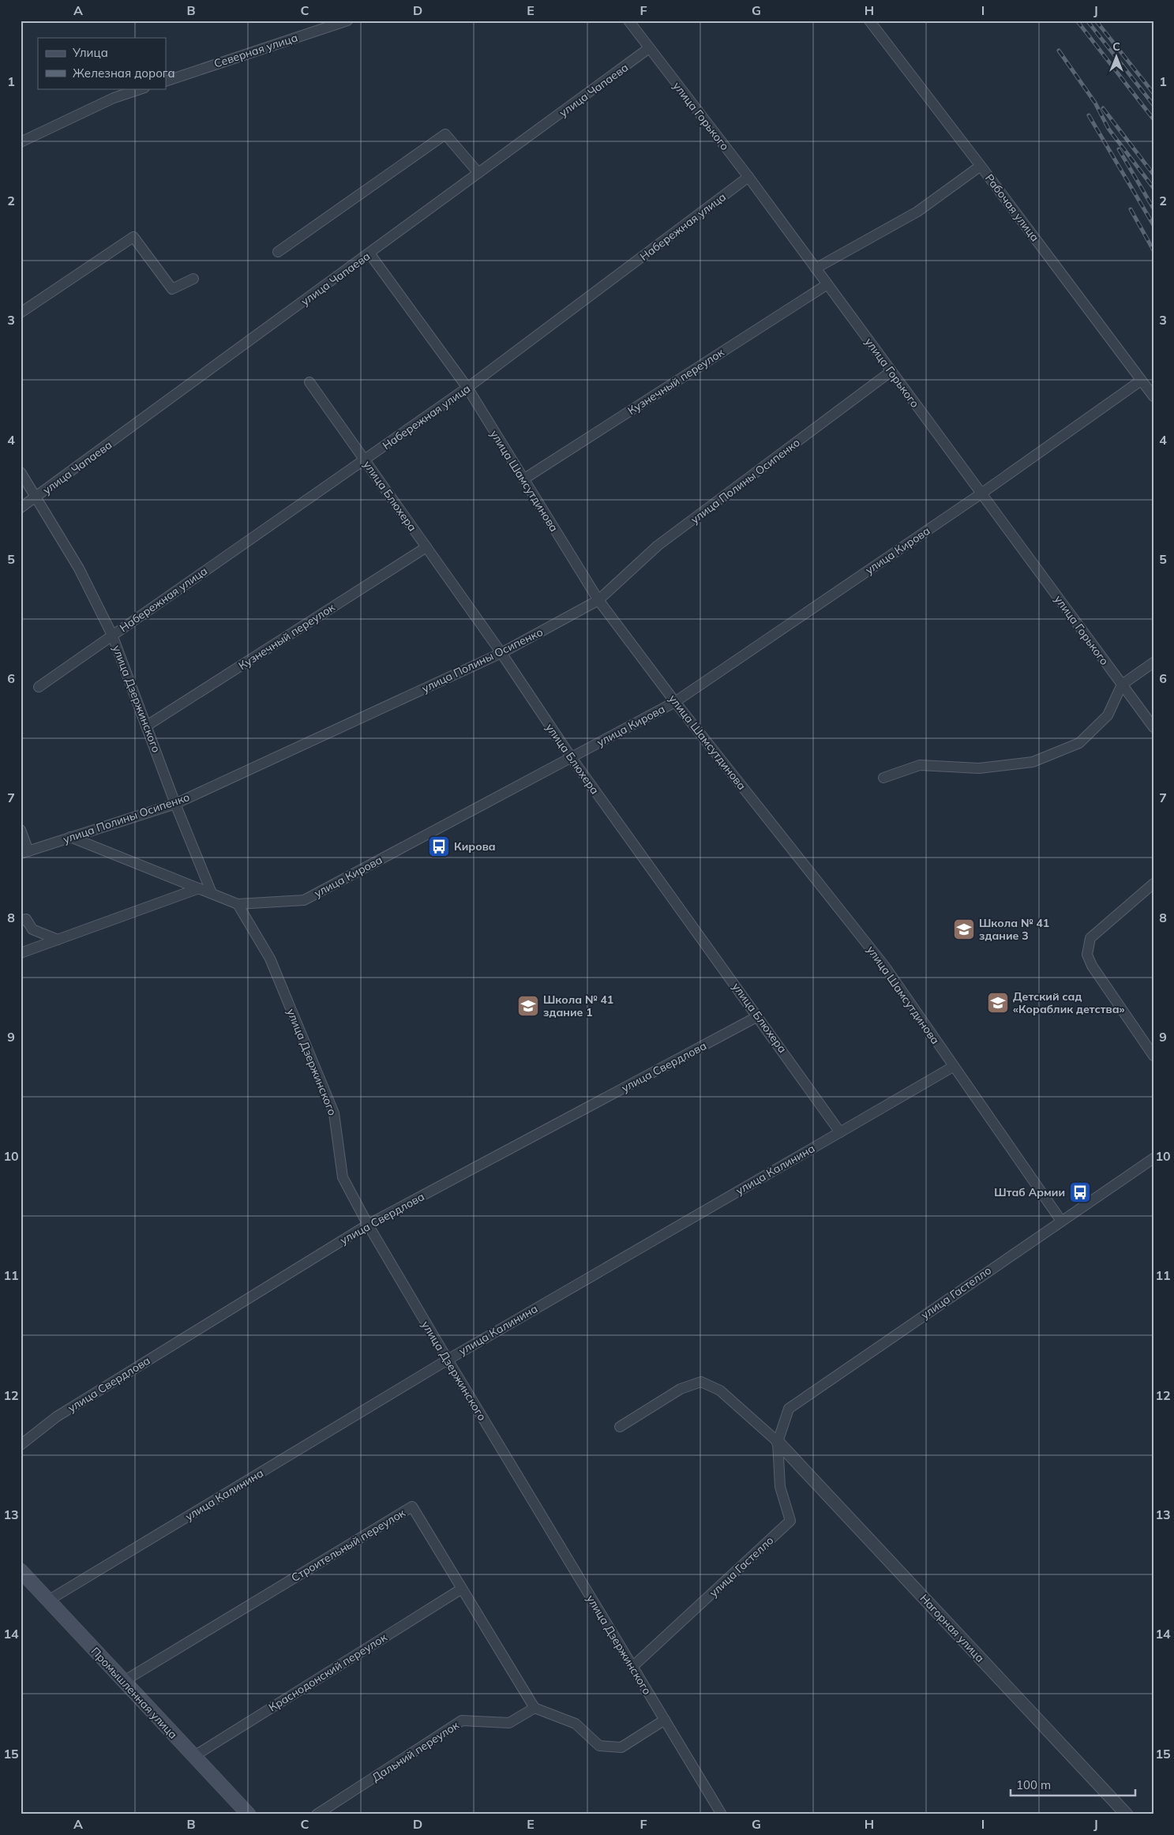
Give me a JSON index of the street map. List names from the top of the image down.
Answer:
{
  "streets": {
    "main road": ["Промышленная улица"],
    "street": [
      "Северная улица",
      "улица Чапаева",
      "улица Горького",
      "Рабочая улица",
      "Набережная улица",
      "Кузнечный переулок",
      "улица Шамсутдинова",
      "улица Полины Осипенко",
      "улица Блюхера",
      "улица Кирова",
      "улица Дзержинского",
      "улица Свердлова",
      "улица Калинина",
      "улица Гастелло",
      "Строительный переулок",
      "Нагорная улица",
      "Краснодонский переулок",
      "Дальний переулок"
    ]
  },
  "crossings": [
    ["улица Чапаева", "улица Горького"],
    ["улица Чапаева", "улица Шамсутдинова"],
    ["улица Чапаева", "улица Дзержинского"],
    ["улица Горького", "Набережная улица"],
    ["улица Горького", "Кузнечный переулок"],
    ["улица Горького", "улица Полины Осипенко"],
    ["улица Горького", "улица Кирова"],
    ["Рабочая улица", "улица Кирова"],
    ["Набережная улица", "улица Шамсутдинова"],
    ["Набережная улица", "улица Блюхера"],
    ["Набережная улица", "улица Дзержинского"],
    ["Кузнечный переулок", "улица Шамсутдинова"],
    ["Кузнечный переулок", "улица Блюхера"],
    ["Кузнечный переулок", "улица Дзержинского"],
    ["улица Шамсутдинова", "улица Полины Осипенко"],
    ["улица Шамсутдинова", "улица Кирова"],
    ["улица Шамсутдинова", "улица Калинина"],
    ["улица Шамсутдинова", "улица Гастелло"],
    ["улица Полины Осипенко", "улица Блюхера"],
    ["улица Полины Осипенко", "улица Кирова"],
    ["улица Полины Осипенко", "улица Дзержинского"],
    ["улица Блюхера", "улица Кирова"],
    ["улица Блюхера", "улица Свердлова"],
    ["улица Блюхера", "улица Калинина"],
    ["улица Кирова", "улица Дзержинского"],
    ["улица Дзержинского", "улица Свердлова"],
    ["улица Дзержинского", "улица Калинина"],
    ["улица Дзержинского", "улица Гастелло"],
    ["улица Калинина", "Промышленная улица"],
    ["улица Гастелло", "Нагорная улица"],
    ["Строительный переулок", "Краснодонский переулок"],
    ["Строительный переулок", "Промышленная улица"],
    ["Строительный переулок", "Дальний переулок"],
    ["Краснодонский переулок", "Промышленная улица"]
  ],
  "places": {
    "bus stop": ["Кирова", "Штаб Армии"],
    "school or university": ["Школа № 41 здание 3", "Детский сад «Кораблик детства»", "Школа № 41 здание 1"]
  },
  "legend": ["Улица", "Железная дорога"],
  "scale_bar": "100 m",
  "north": "top",
  "grid": {
    "columns": [
      "A",
      "B",
      "C",
      "D",
      "E",
      "F",
      "G",
      "H",
      "I",
      "J"
    ],
    "rows": [
      "1",
      "2",
      "3",
      "4",
      "5",
      "6",
      "7",
      "8",
      "9",
      "10",
      "11",
      "12",
      "13",
      "14",
      "15"
    ]
  }
}
